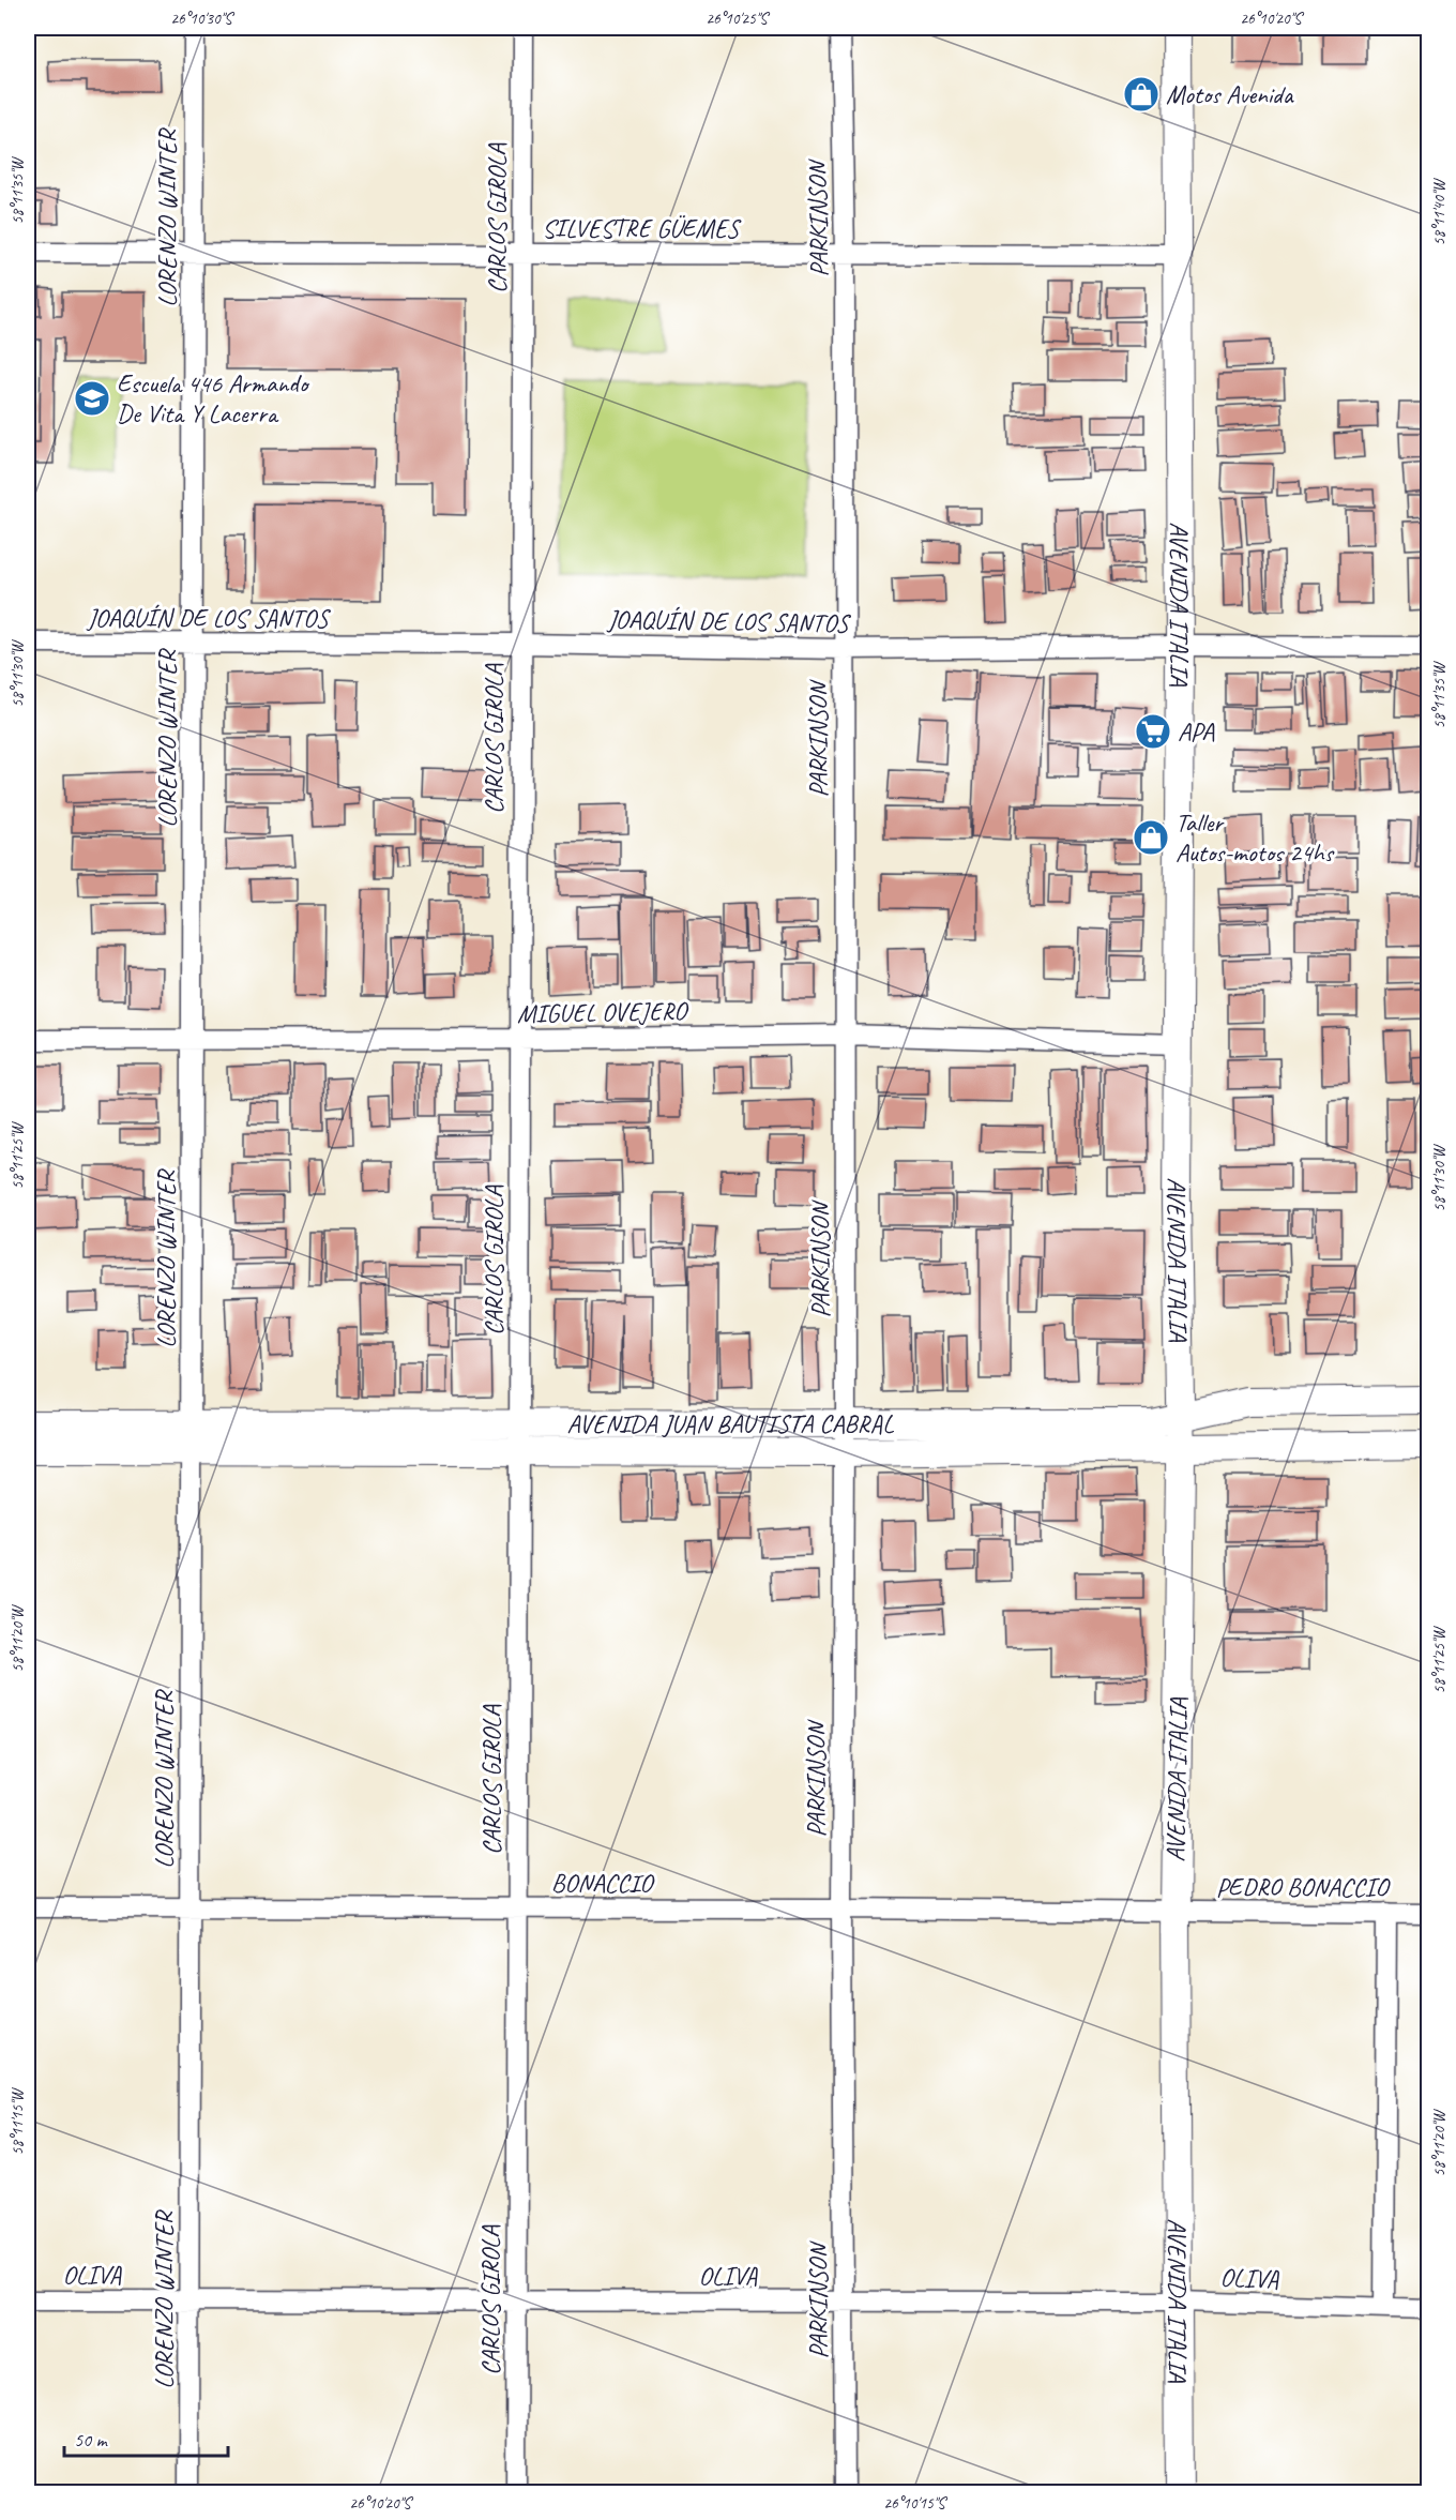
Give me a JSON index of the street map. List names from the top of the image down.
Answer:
{
  "streets": {
    "main road": ["AVENIDA ITALIA", "AVENIDA JUAN BAUTISTA CABRAL"],
    "street": [
      "LORENZO WINTER",
      "CARLOS GIROLA",
      "PARKINSON",
      "SILVESTRE GÜEMES",
      "JOAQUÍN DE LOS SANTOS",
      "MIGUEL OVEJERO",
      "BONACCIO",
      "PEDRO BONACCIO",
      "OLIVA"
    ]
  },
  "crossings": [
    ["LORENZO WINTER", "SILVESTRE GÜEMES"],
    ["LORENZO WINTER", "JOAQUÍN DE LOS SANTOS"],
    ["LORENZO WINTER", "MIGUEL OVEJERO"],
    ["LORENZO WINTER", "AVENIDA JUAN BAUTISTA CABRAL"],
    ["LORENZO WINTER", "BONACCIO"],
    ["LORENZO WINTER", "OLIVA"],
    ["CARLOS GIROLA", "SILVESTRE GÜEMES"],
    ["CARLOS GIROLA", "JOAQUÍN DE LOS SANTOS"],
    ["CARLOS GIROLA", "MIGUEL OVEJERO"],
    ["CARLOS GIROLA", "AVENIDA JUAN BAUTISTA CABRAL"],
    ["CARLOS GIROLA", "BONACCIO"],
    ["CARLOS GIROLA", "OLIVA"],
    ["PARKINSON", "SILVESTRE GÜEMES"],
    ["PARKINSON", "JOAQUÍN DE LOS SANTOS"],
    ["PARKINSON", "MIGUEL OVEJERO"],
    ["PARKINSON", "AVENIDA JUAN BAUTISTA CABRAL"],
    ["PARKINSON", "BONACCIO"],
    ["PARKINSON", "OLIVA"],
    ["SILVESTRE GÜEMES", "AVENIDA ITALIA"],
    ["AVENIDA ITALIA", "JOAQUÍN DE LOS SANTOS"],
    ["AVENIDA ITALIA", "MIGUEL OVEJERO"],
    ["AVENIDA ITALIA", "AVENIDA JUAN BAUTISTA CABRAL"],
    ["AVENIDA ITALIA", "BONACCIO"],
    ["AVENIDA ITALIA", "PEDRO BONACCIO"],
    ["AVENIDA ITALIA", "OLIVA"],
    ["BONACCIO", "PEDRO BONACCIO"]
  ],
  "places": {
    "shop": ["Motos Avenida", "Taller Autos-motos 24hs"],
    "school or university": ["Escuela 446 Armando De Vita Y Lacerra"],
    "supermarket": ["APA"]
  },
  "scale_bar": "50 m",
  "coordinates": [
    "26°10'30\"S",
    "26°10'25\"S",
    "26°10'20\"S",
    "58°11'35\"W",
    "58°11'40\"W",
    "58°11'30\"W",
    "58°11'25\"W",
    "58°11'20\"W",
    "58°11'15\"W",
    "26°10'15\"S"
  ]
}
